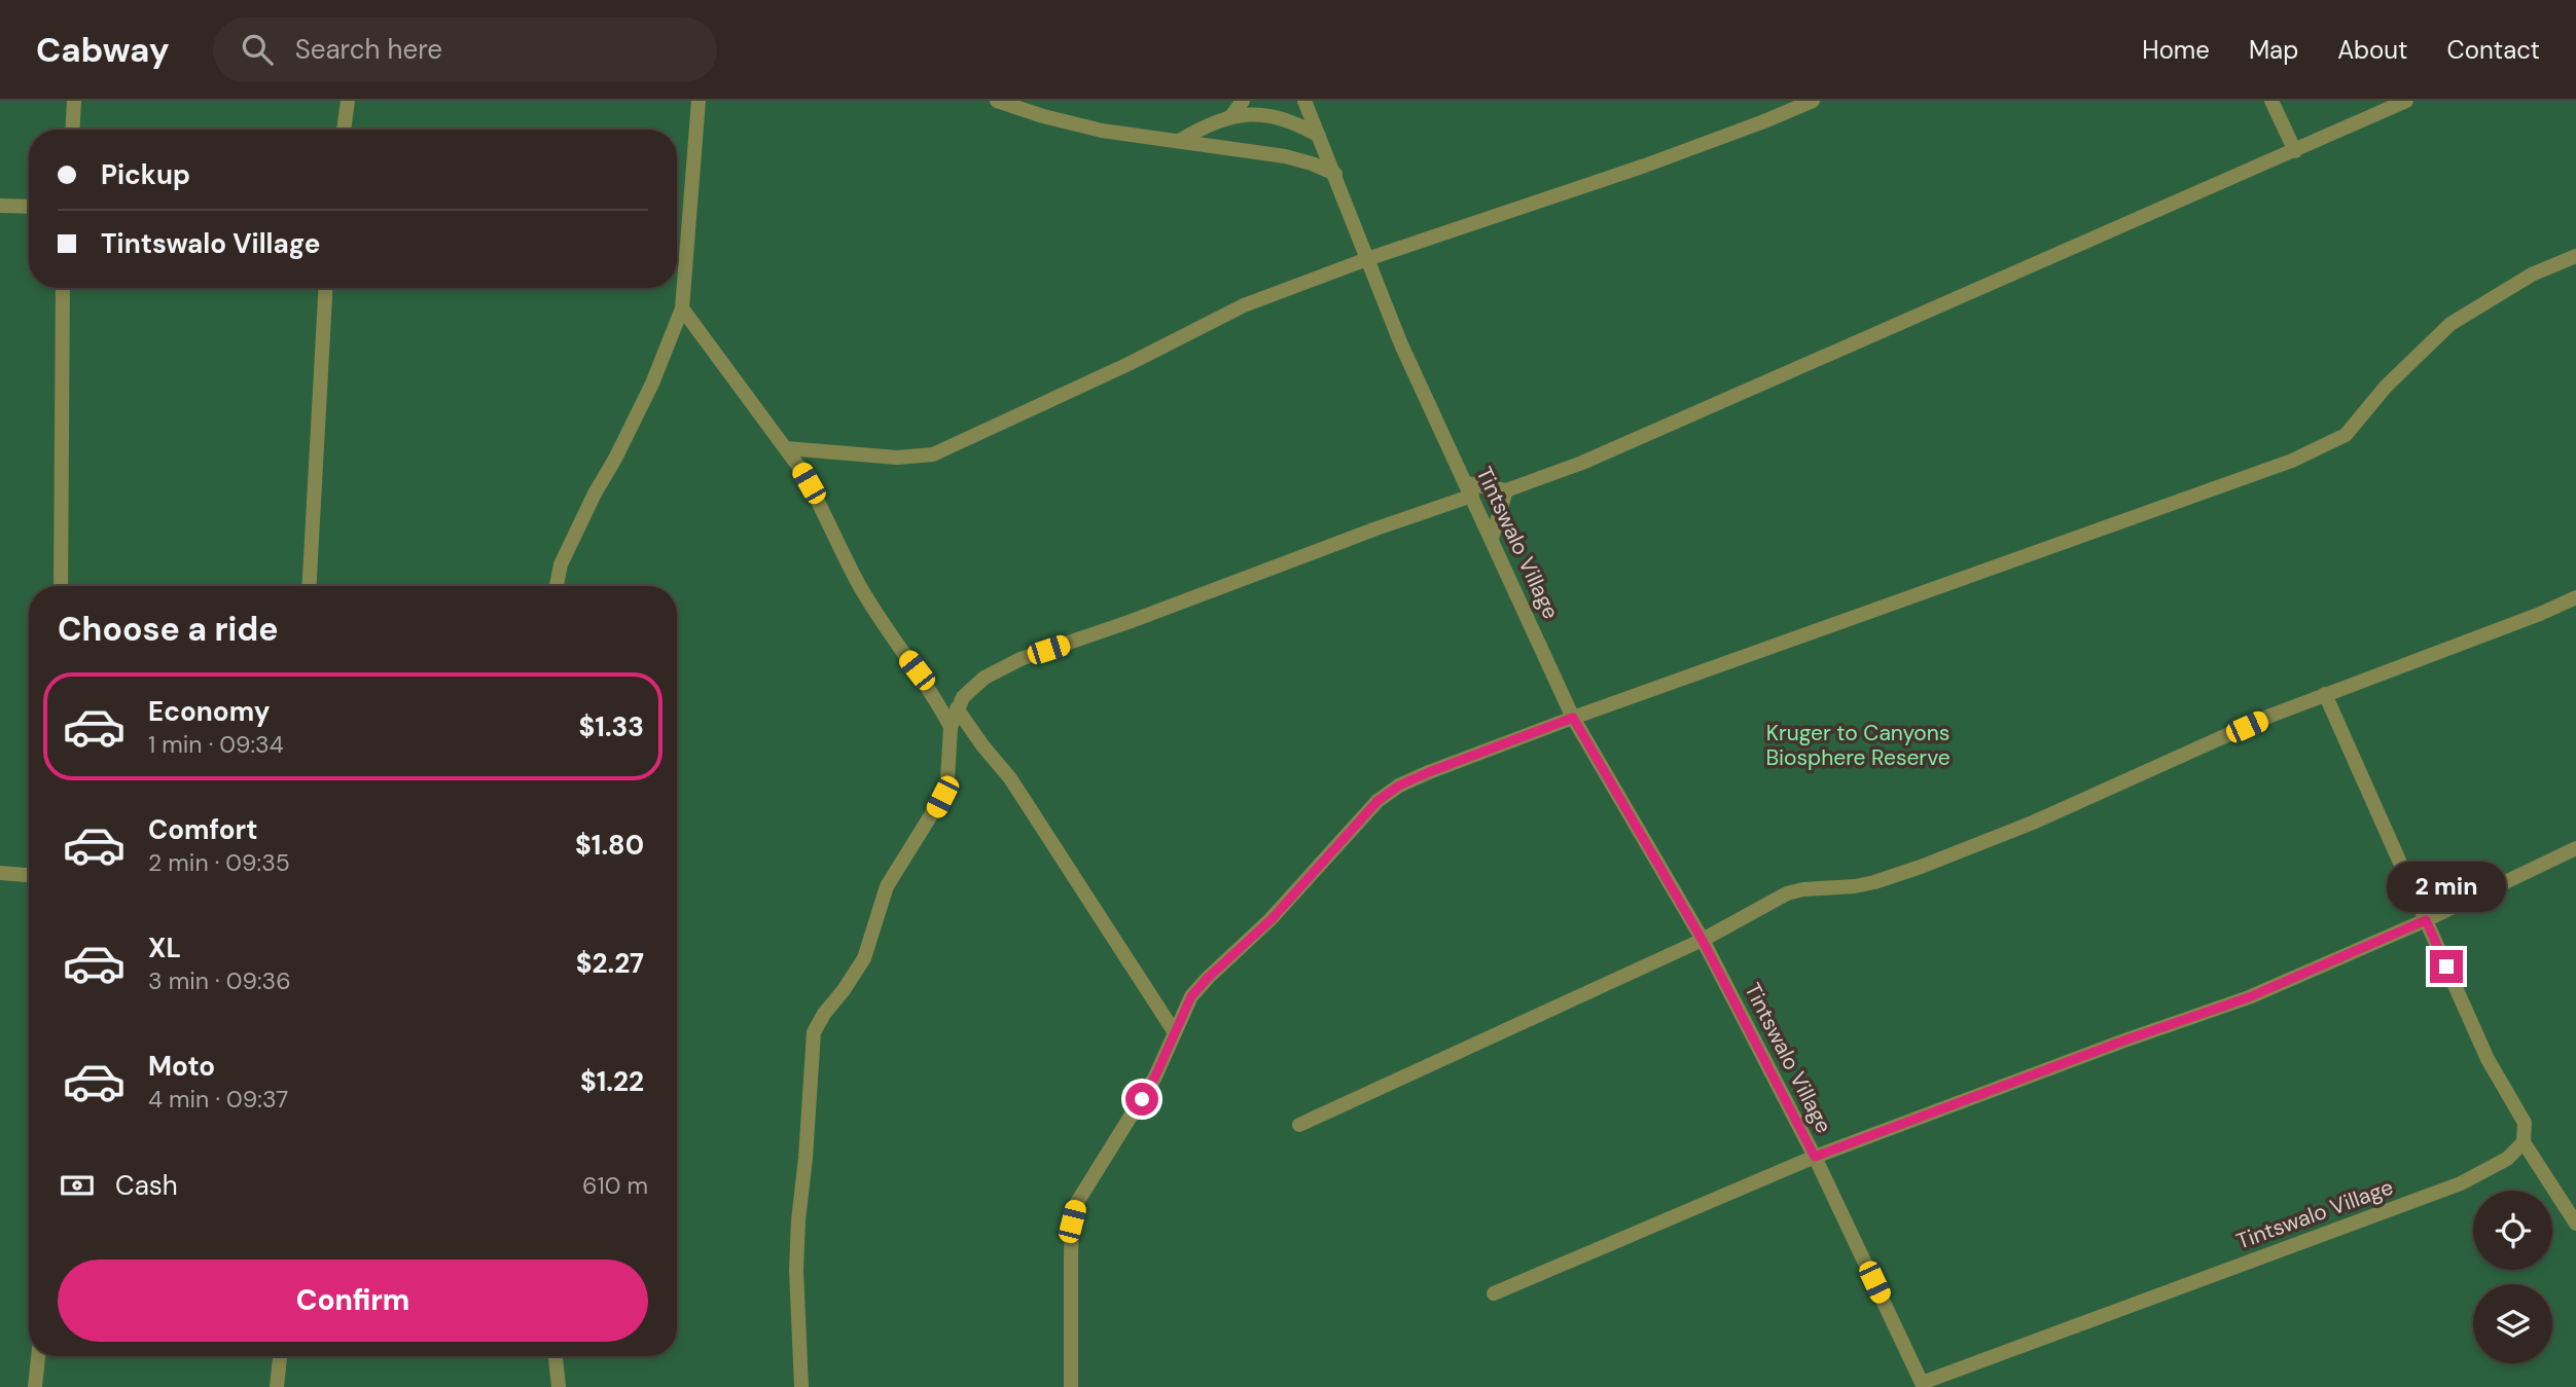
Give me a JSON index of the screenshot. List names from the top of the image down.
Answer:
{
  "streets": {
    "street": ["Tintswalo Village"]
  },
  "parks": ["Kruger to Canyons Biosphere Reserve"],
  "page": {
    "header": "Cabway",
    "search": "Search here",
    "nav": [
      "Home",
      "Map",
      "About",
      "Contact"
    ],
    "banner": ["Pickup", "Tintswalo Village"],
    "heading": "Choose a ride",
    "list": [
      {
        "name": "Economy",
        "note": "1 min · 09:34",
        "value": "$1.33"
      },
      {
        "name": "Comfort",
        "note": "2 min · 09:35",
        "value": "$1.80"
      },
      {
        "name": "XL",
        "note": "3 min · 09:36",
        "value": "$2.27"
      },
      {
        "name": "Moto",
        "note": "4 min · 09:37",
        "value": "$1.22"
      }
    ],
    "bubble": "2 min",
    "pay": ["Cash", "610 m"],
    "buttons": "Confirm"
  }
}
